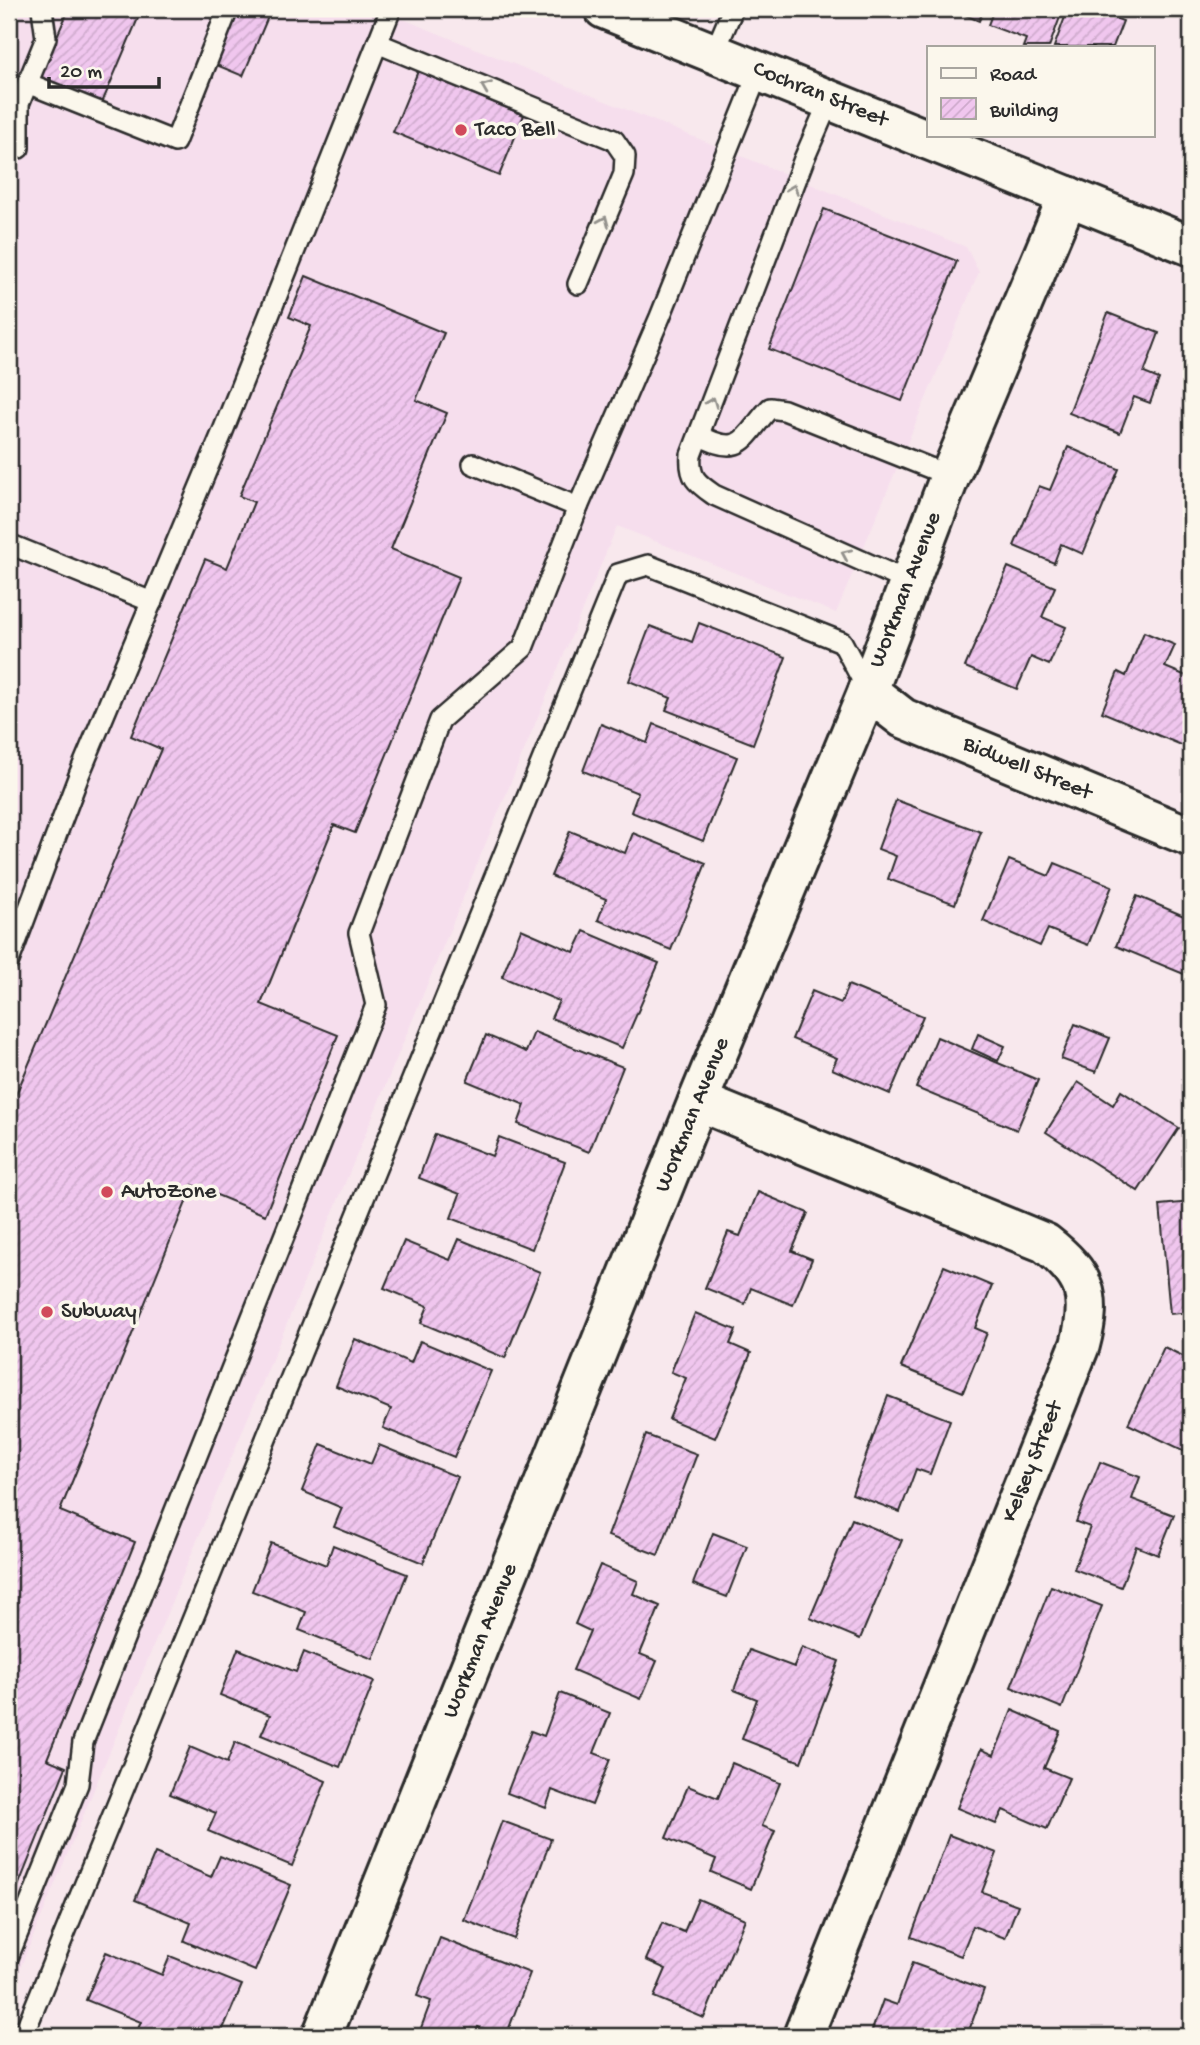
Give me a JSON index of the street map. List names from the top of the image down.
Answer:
{
  "streets": {
    "street": [
      "Cochran Street",
      "Workman Avenue",
      "Bidwell Street",
      "Kelsey Street"
    ]
  },
  "crossings": [
    ["Cochran Street", "Workman Avenue"],
    ["Workman Avenue", "Bidwell Street"],
    ["Workman Avenue", "Kelsey Street"]
  ],
  "places": ["Taco Bell", "AutoZone", "Subway"],
  "legend": ["Road", "Building"],
  "scale_bar": "20 m"
}
